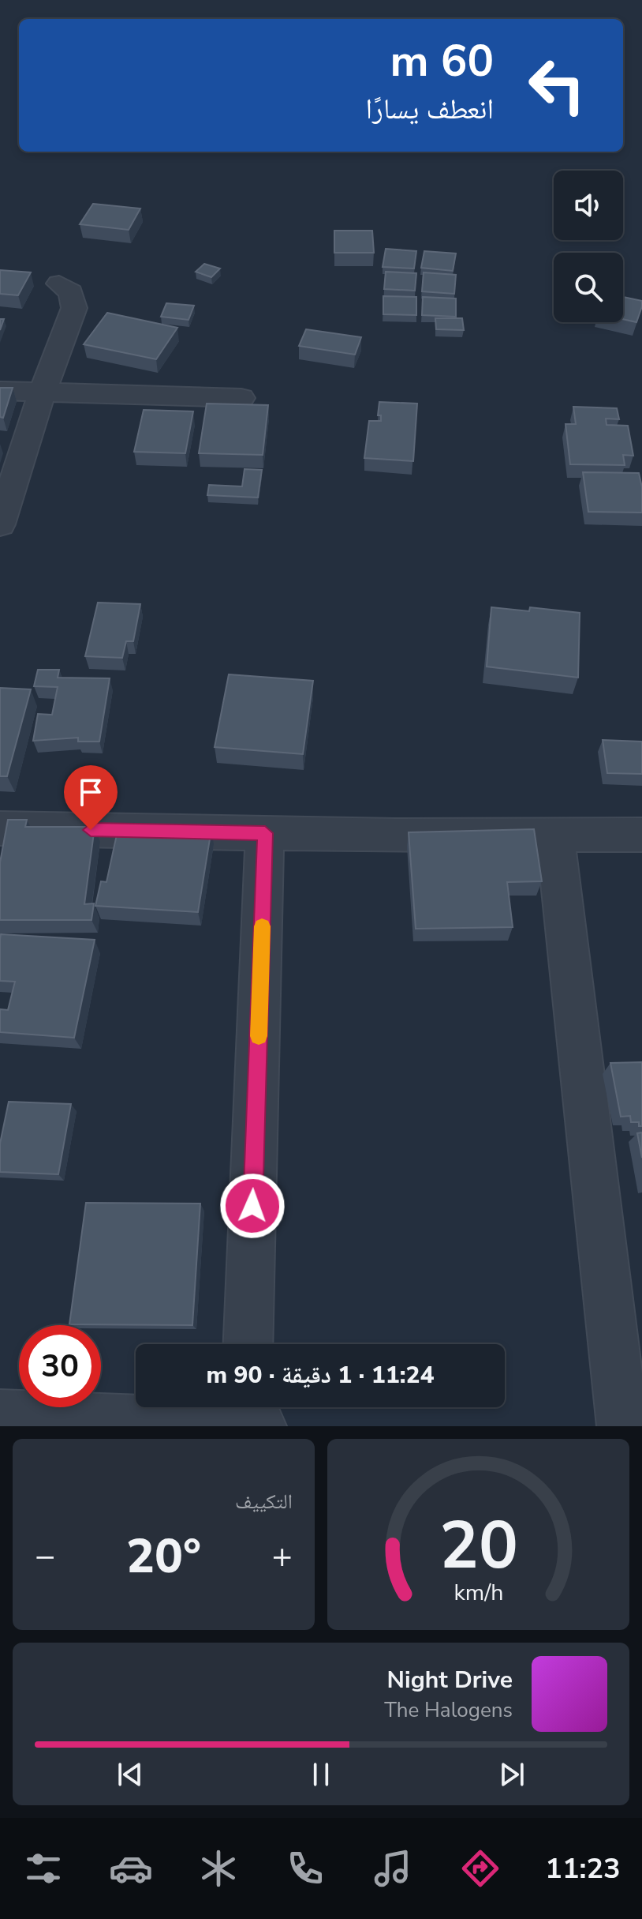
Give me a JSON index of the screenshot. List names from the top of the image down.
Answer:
{
  "page": {
    "turn": ["60 m", "انعطف يسارًا"],
    "limit": "30",
    "trip": "11:24 · 1 دقيقة · 90 m",
    "tile": "التكييف",
    "heat": ["−", "20°", "+"],
    "song": ["Night Drive", "The Halogens"],
    "tabs": "11:23",
    "gauge": ["20", "km/h"]
  }
}
